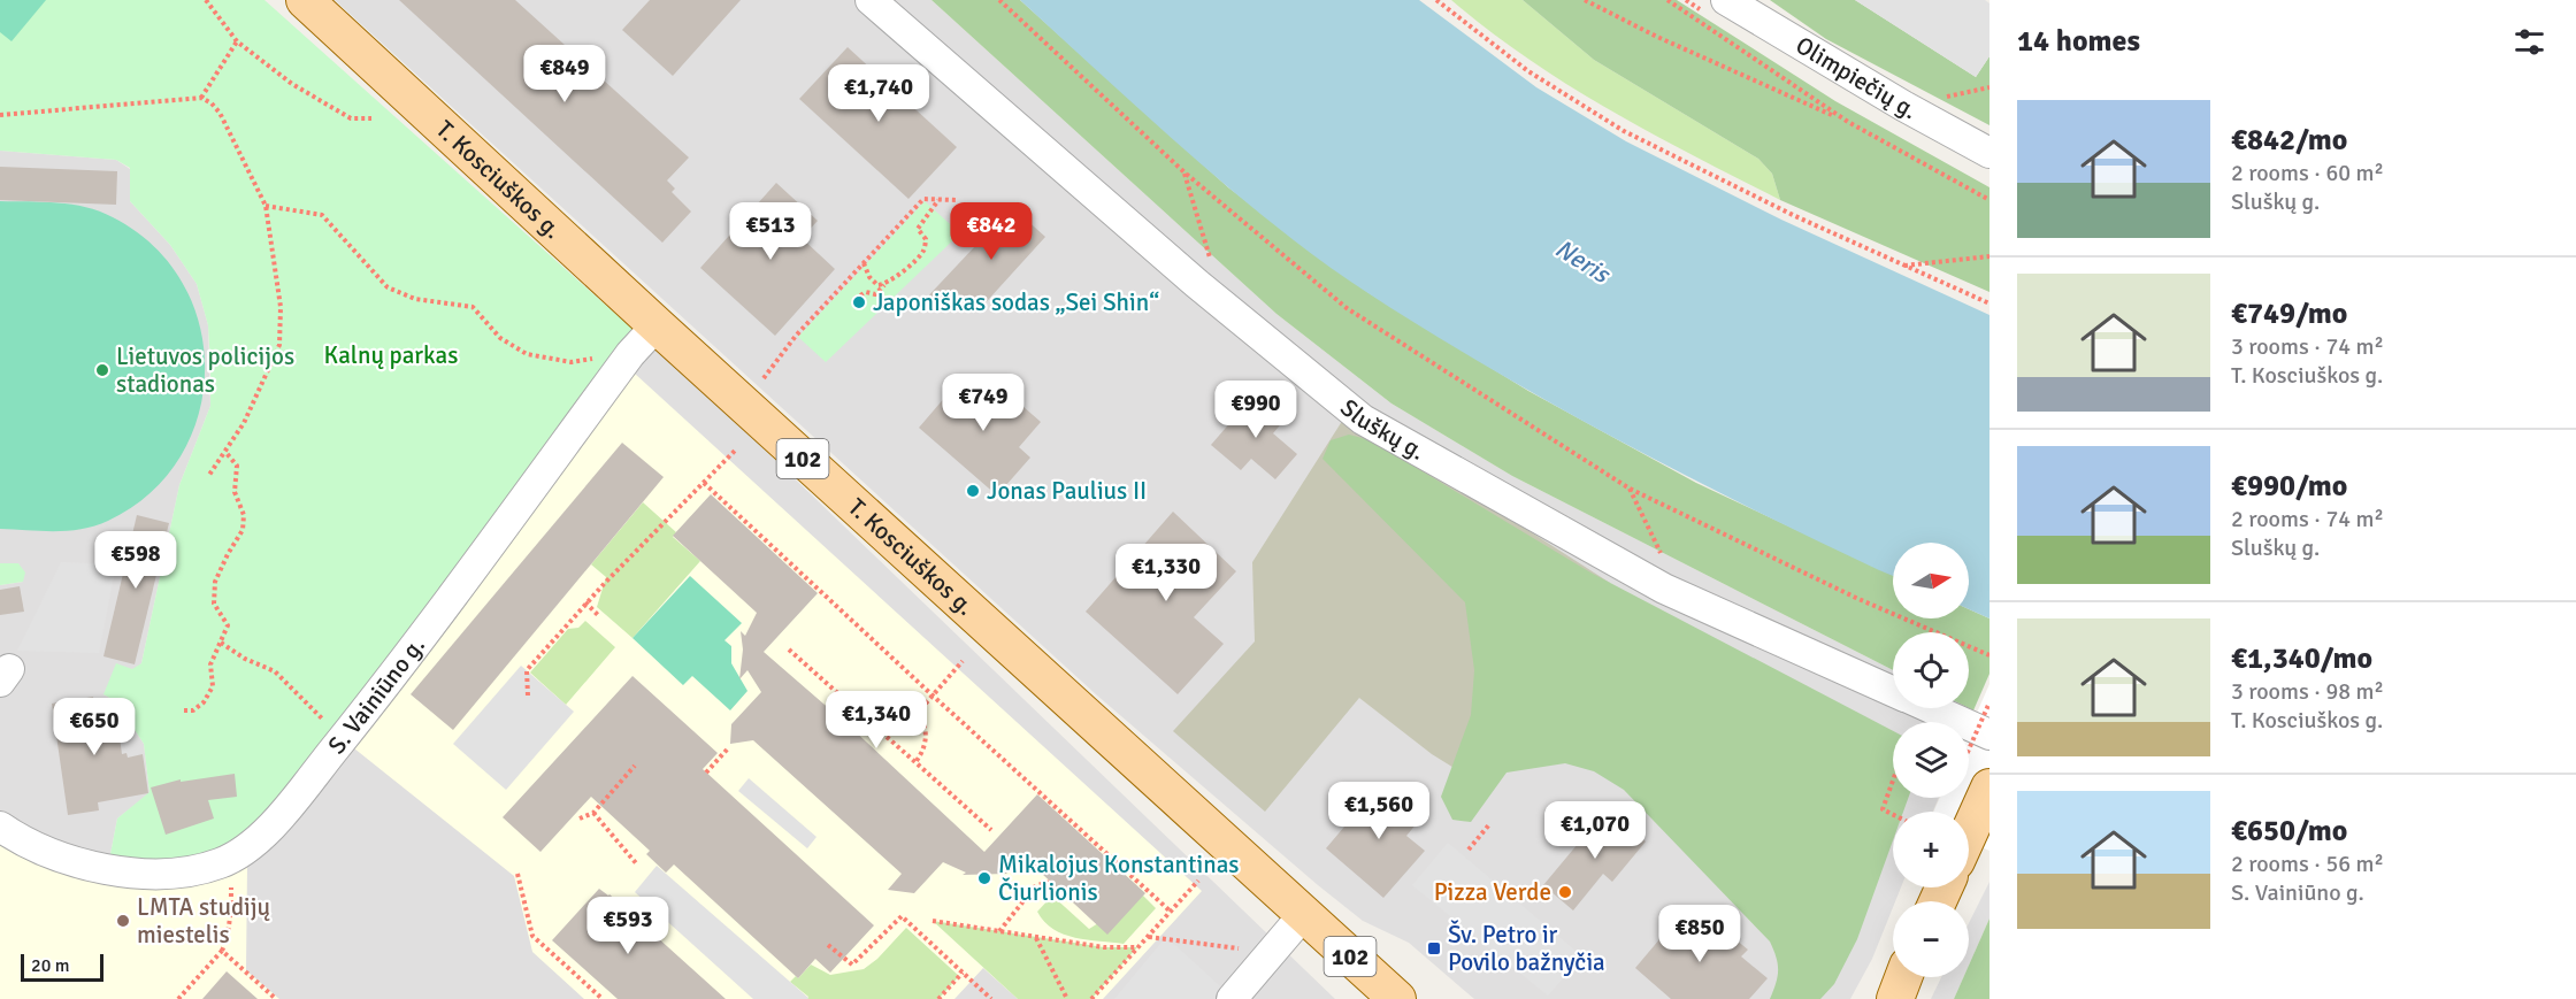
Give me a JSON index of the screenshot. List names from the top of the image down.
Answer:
{
  "streets": {
    "main road": ["T. Kosciuškos g.", "102"],
    "street": ["Olimpiečių g.", "Sluškų g.", "S. Vainiūno g."]
  },
  "crossings": [
    ["T. Kosciuškos g.", "S. Vainiūno g."]
  ],
  "water": ["Neris"],
  "parks": ["Kalnų parkas"],
  "places": {
    "other": [
      "Japoniškas sodas „Sei Shin“",
      "Lietuvos policijos stadionas",
      "Jonas Paulius II",
      "Mikalojus Konstantinas Čiurlionis",
      "Pizza Verde",
      "LMTA studijų miestelis"
    ],
    "transit": ["Šv. Petro ir Povilo bažnyčia"]
  },
  "scale_bar": "20 m",
  "north": "right",
  "page": {
    "heading": "14 homes",
    "price": [
      "€849",
      "€1,740",
      "€513",
      "€842",
      "€749",
      "€990",
      "€598",
      "€1,330",
      "€1,340",
      "€650",
      "€1,560",
      "€1,070",
      "€593",
      "€850"
    ],
    "list": [
      {
        "name": "€842/mo",
        "note": "2 rooms · 60 m² · Sluškų g."
      },
      {
        "name": "€749/mo",
        "note": "3 rooms · 74 m² · T. Kosciuškos g."
      },
      {
        "name": "€990/mo",
        "note": "2 rooms · 74 m² · Sluškų g."
      },
      {
        "name": "€1,340/mo",
        "note": "3 rooms · 98 m² · T. Kosciuškos g."
      },
      {
        "name": "€650/mo",
        "note": "2 rooms · 56 m² · S. Vainiūno g."
      }
    ],
    "map_buttons": ["+", "−"],
    "scale": "20 m"
  }
}
